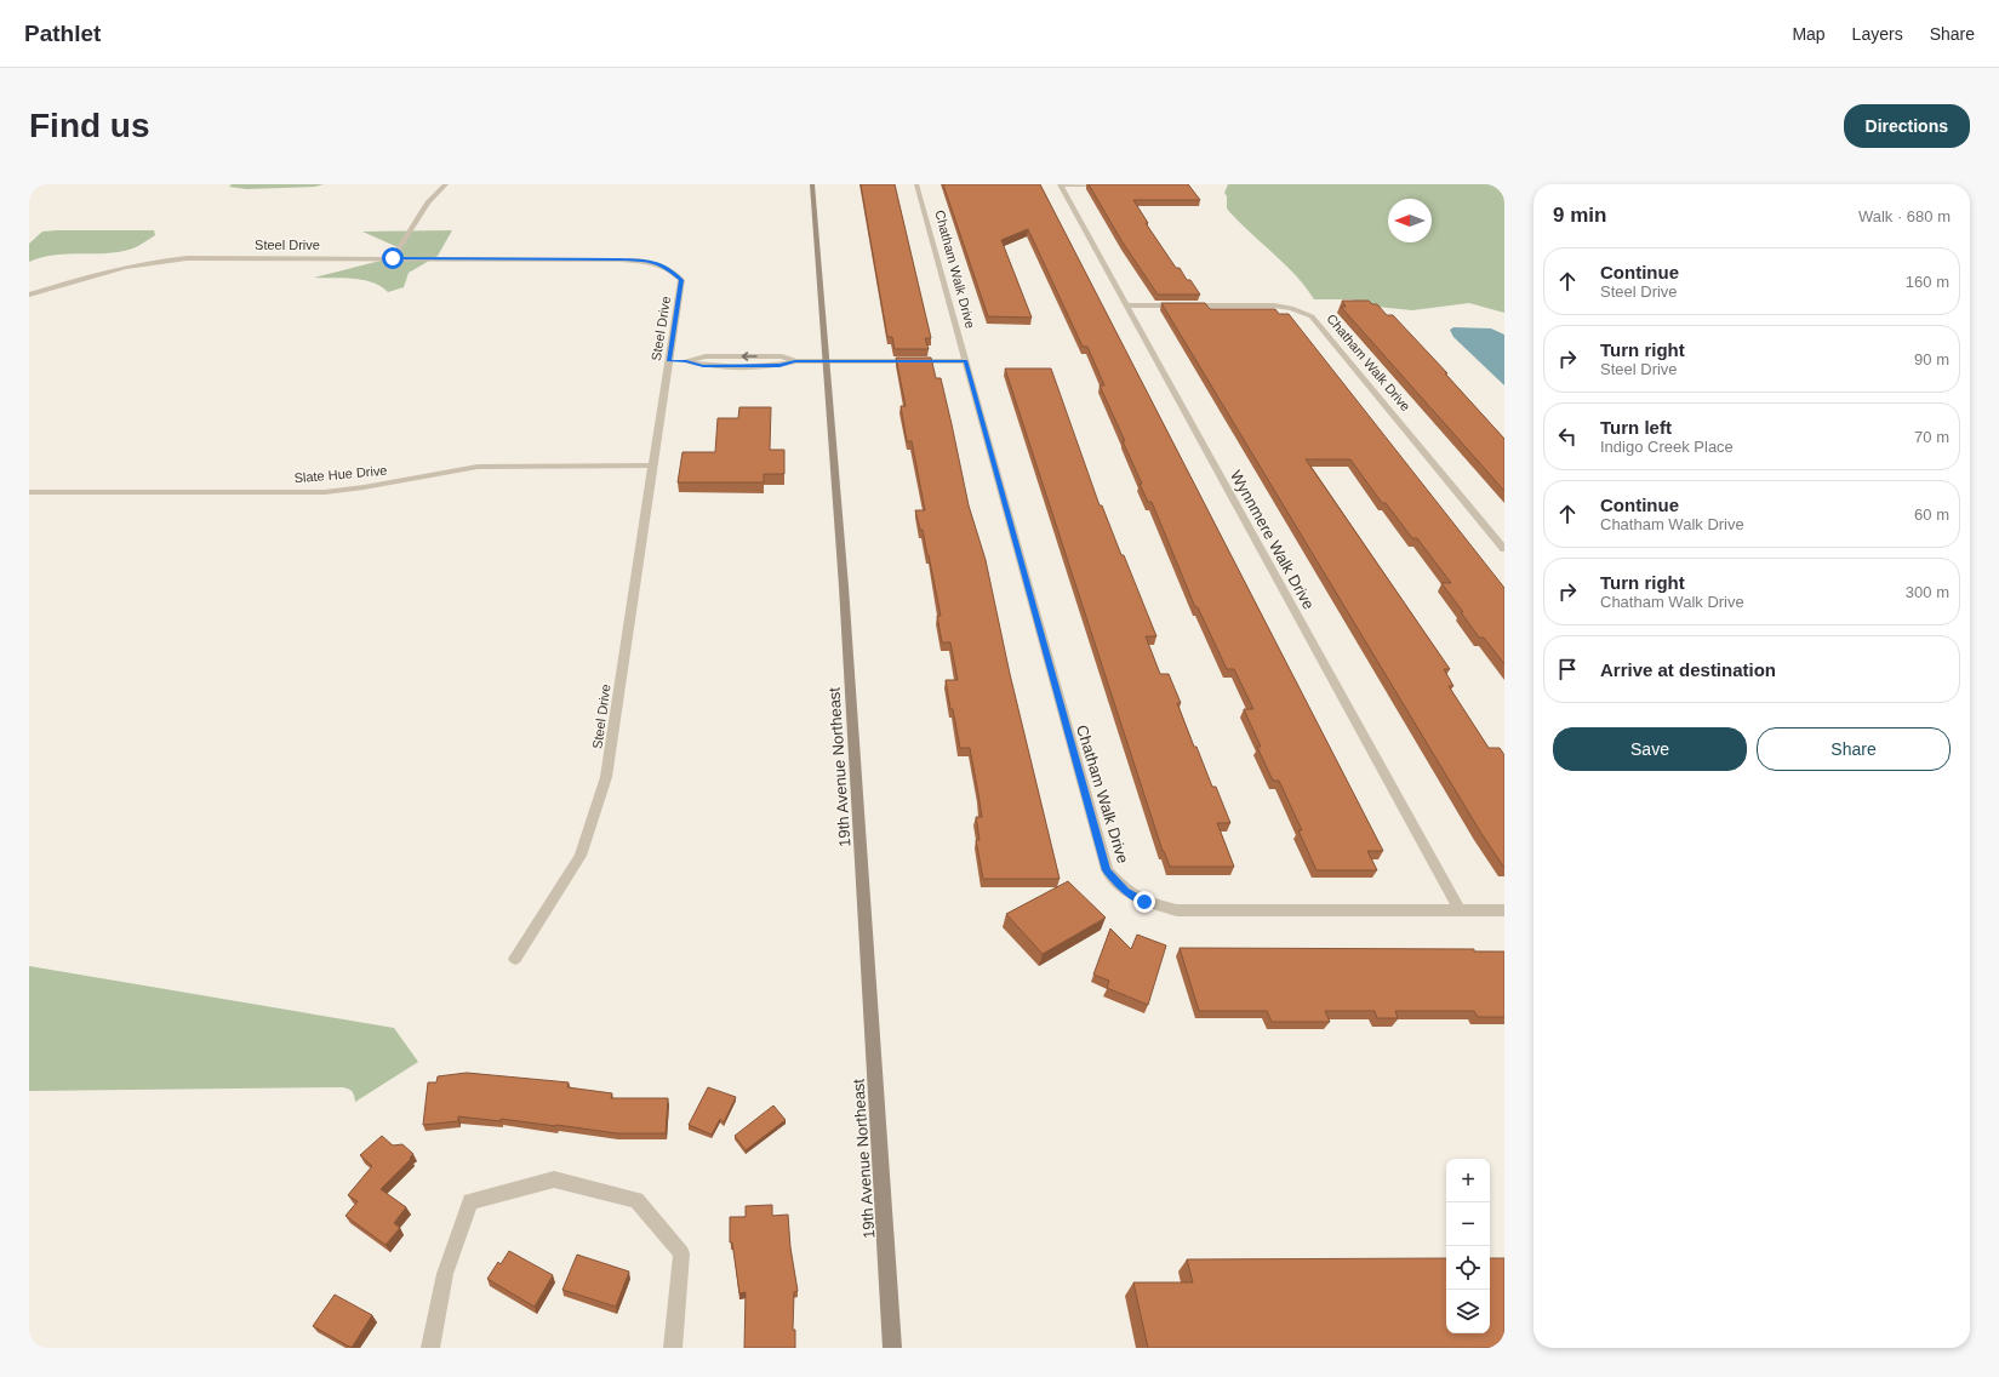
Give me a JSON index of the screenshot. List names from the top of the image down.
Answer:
{
  "streets": {
    "street": [
      "Steel Drive",
      "Chatham Walk Drive",
      "Slate Hue Drive",
      "Wynnmere Walk Drive",
      "19th Avenue Northeast"
    ]
  },
  "crossings": [
    ["Steel Drive", "Slate Hue Drive"],
    ["Chatham Walk Drive", "Wynnmere Walk Drive"]
  ],
  "north": "left",
  "page": {
    "header": "Pathlet",
    "nav": ["Map", "Layers", "Share"],
    "buttons": [
      "Directions",
      ["Save", "Share"]
    ],
    "title": "Find us",
    "heading": ["9 min", "Walk · 680 m"],
    "list": [
      ["Continue", "Steel Drive", "160 m"],
      ["Turn right", "Steel Drive", "90 m"],
      ["Turn left", "Indigo Creek Place", "70 m"],
      ["Continue", "Chatham Walk Drive", "60 m"],
      ["Turn right", "Chatham Walk Drive", "300 m"],
      "Arrive at destination"
    ],
    "map_buttons": ["+", "−"]
  }
}
